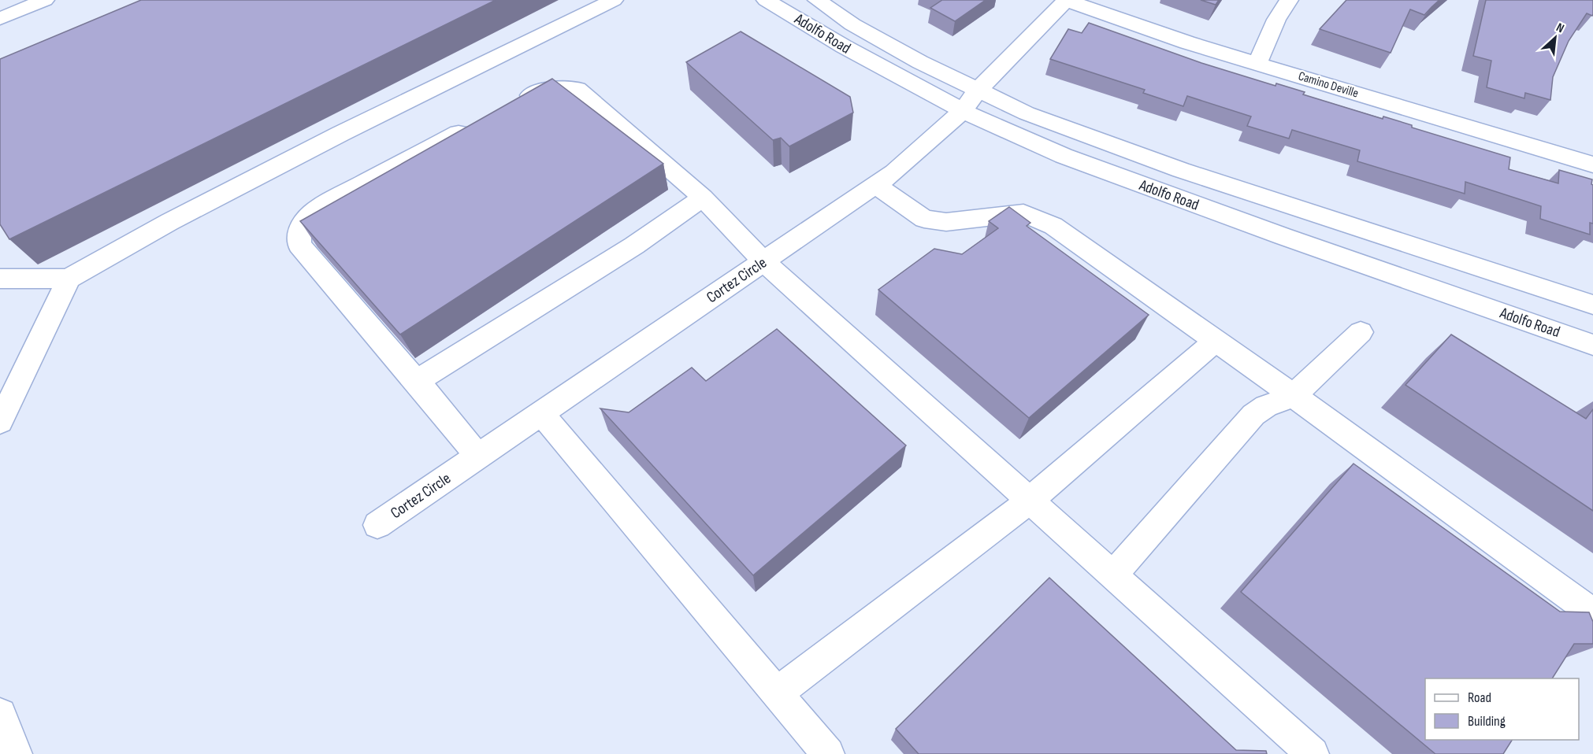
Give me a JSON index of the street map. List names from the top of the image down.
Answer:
{
  "streets": {
    "street": ["Adolfo Road", "Camino Deville", "Cortez Circle"]
  },
  "crossings": [
    ["Adolfo Road", "Cortez Circle"],
    ["Camino Deville", "Cortez Circle"]
  ],
  "legend": ["Road", "Building"],
  "north": "top right"
}
